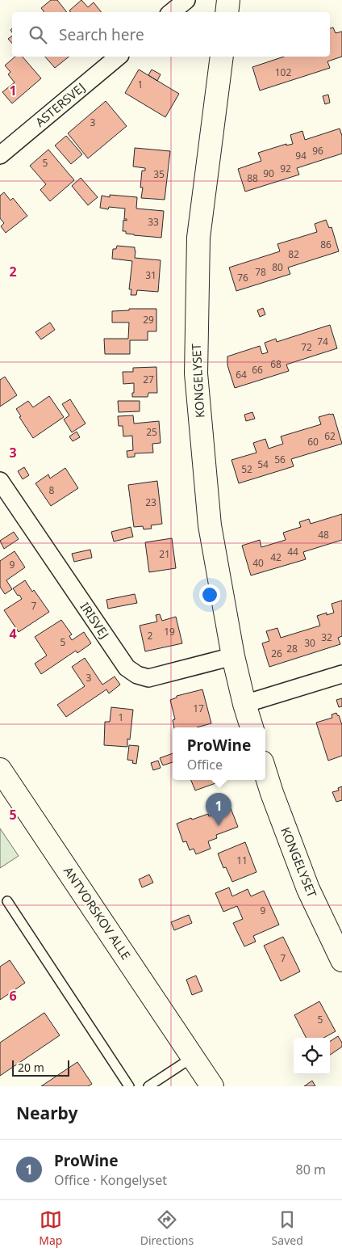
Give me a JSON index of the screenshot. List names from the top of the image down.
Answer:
{
  "streets": {
    "street": [
      "ASTERSVEJ",
      "KONGELYSET",
      "IRISVEJ",
      "ANTVORSKOV ALLE"
    ]
  },
  "crossings": [
    ["KONGELYSET", "IRISVEJ"]
  ],
  "house_numbers": [
    "102",
    "1",
    "3",
    "96",
    "94",
    "5",
    "92",
    "90",
    "35",
    "88",
    "33",
    "86",
    "82",
    "80",
    "78",
    "31",
    "76",
    "29",
    "74",
    "72",
    "68",
    "66",
    "64",
    "27",
    "25",
    "62",
    "60",
    "56",
    "54",
    "52",
    "8",
    "23",
    "48",
    "44",
    "21",
    "42",
    "40",
    "9",
    "7",
    "19",
    "2",
    "32",
    "5",
    "30",
    "28",
    "26",
    "3",
    "17",
    "1",
    "11",
    "9",
    "7",
    "5"
  ],
  "scale_bar": "20 m",
  "page": {
    "search": "Search here",
    "popup": ["ProWine", "Office"],
    "pins": "1",
    "scale": "20 m",
    "heading": "Nearby",
    "list": [
      {
        "mark": "1",
        "name": "ProWine",
        "note": "Office · Kongelyset",
        "value": "80 m"
      }
    ],
    "nav": ["Map", "Directions", "Saved"]
  },
  "grid": {
    "rows": [
      "1",
      "2",
      "3",
      "4",
      "5",
      "6"
    ]
  }
}
